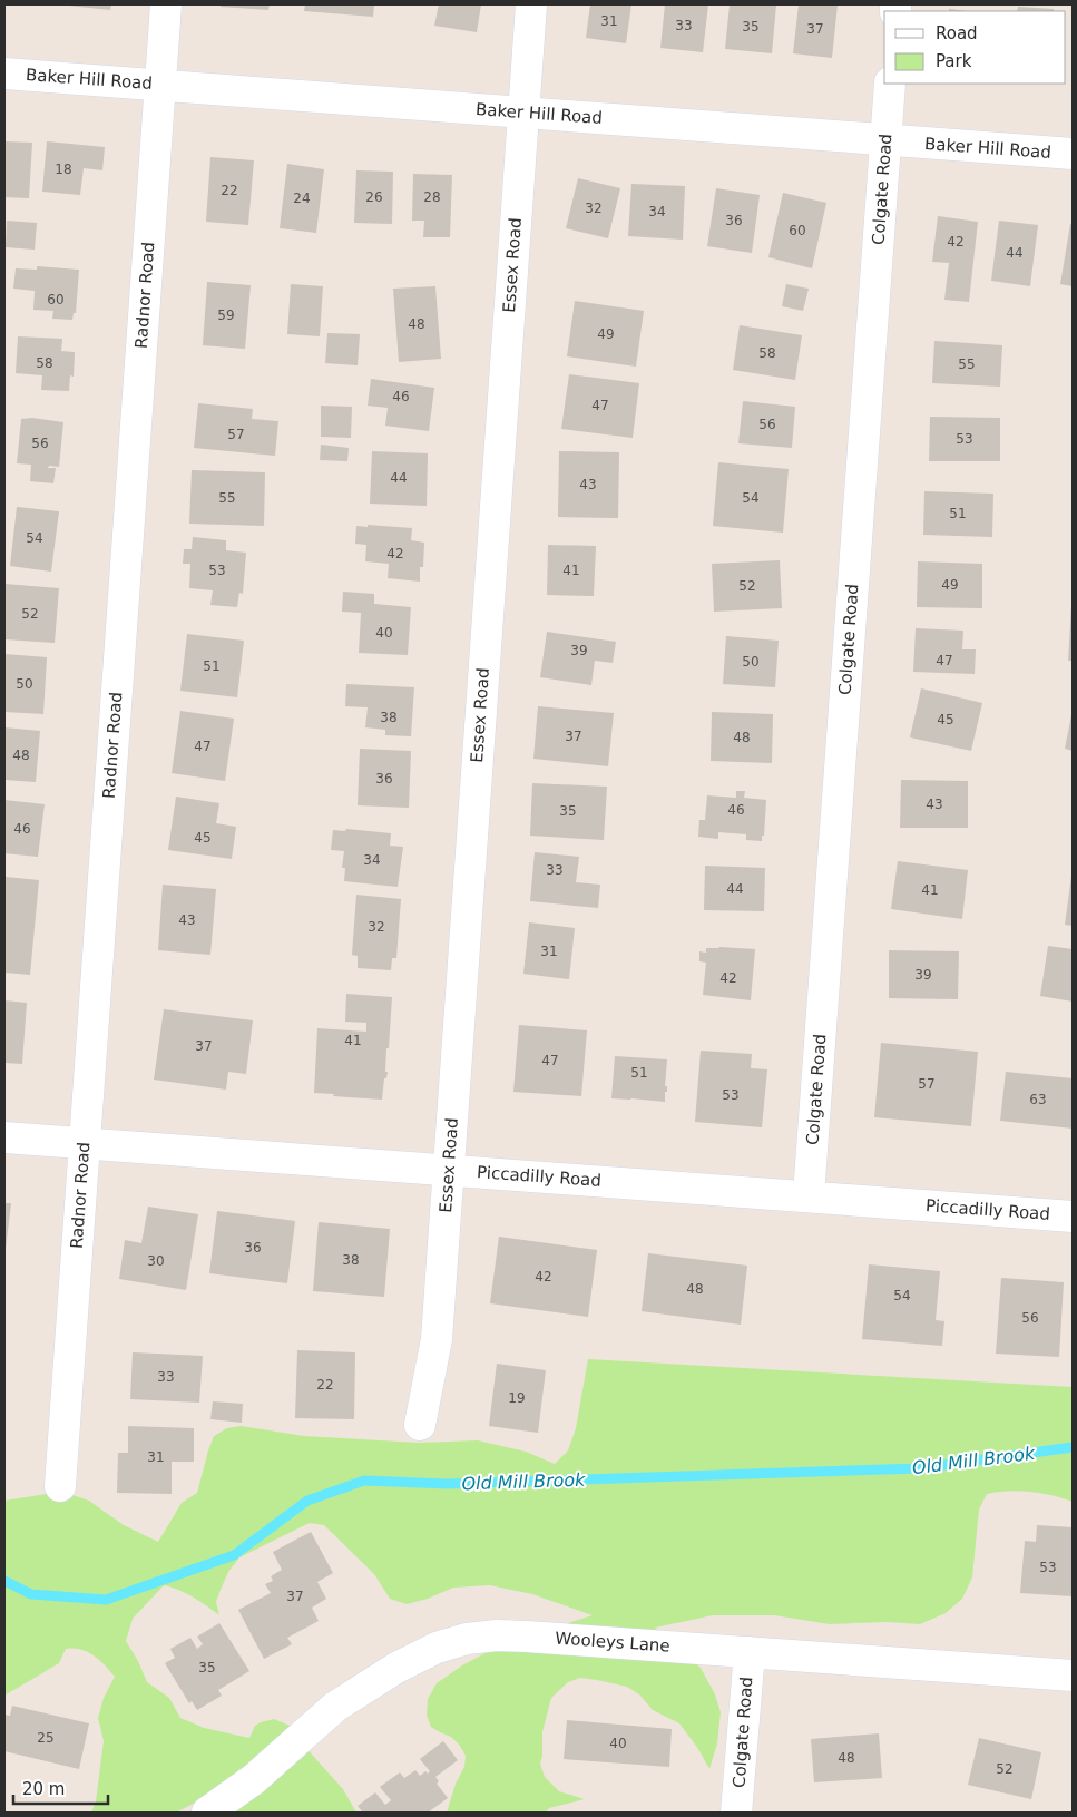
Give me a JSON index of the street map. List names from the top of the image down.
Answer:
{
  "streets": {
    "street": [
      "Baker Hill Road",
      "Colgate Road",
      "Essex Road",
      "Radnor Road",
      "Piccadilly Road",
      "Wooleys Lane"
    ]
  },
  "crossings": [
    ["Baker Hill Road", "Colgate Road"],
    ["Baker Hill Road", "Essex Road"],
    ["Baker Hill Road", "Radnor Road"],
    ["Colgate Road", "Piccadilly Road"],
    ["Colgate Road", "Wooleys Lane"],
    ["Essex Road", "Piccadilly Road"],
    ["Radnor Road", "Piccadilly Road"]
  ],
  "water": ["Old Mill Brook"],
  "house_numbers": [
    "31",
    "33",
    "35",
    "37",
    "18",
    "22",
    "26",
    "28",
    "24",
    "32",
    "34",
    "36",
    "60",
    "42",
    "44",
    "60",
    "59",
    "48",
    "49",
    "58",
    "58",
    "55",
    "46",
    "47",
    "56",
    "57",
    "53",
    "56",
    "44",
    "43",
    "55",
    "54",
    "51",
    "54",
    "42",
    "53",
    "41",
    "49",
    "52",
    "52",
    "40",
    "39",
    "47",
    "50",
    "51",
    "50",
    "38",
    "45",
    "37",
    "48",
    "47",
    "48",
    "36",
    "43",
    "46",
    "35",
    "46",
    "45",
    "34",
    "33",
    "44",
    "41",
    "43",
    "32",
    "31",
    "39",
    "42",
    "41",
    "37",
    "47",
    "51",
    "57",
    "53",
    "63",
    "36",
    "38",
    "30",
    "42",
    "48",
    "54",
    "56",
    "33",
    "22",
    "19",
    "31",
    "53",
    "37",
    "35",
    "25",
    "40",
    "48",
    "52"
  ],
  "legend": ["Road", "Park"],
  "scale_bar": "20 m"
}
